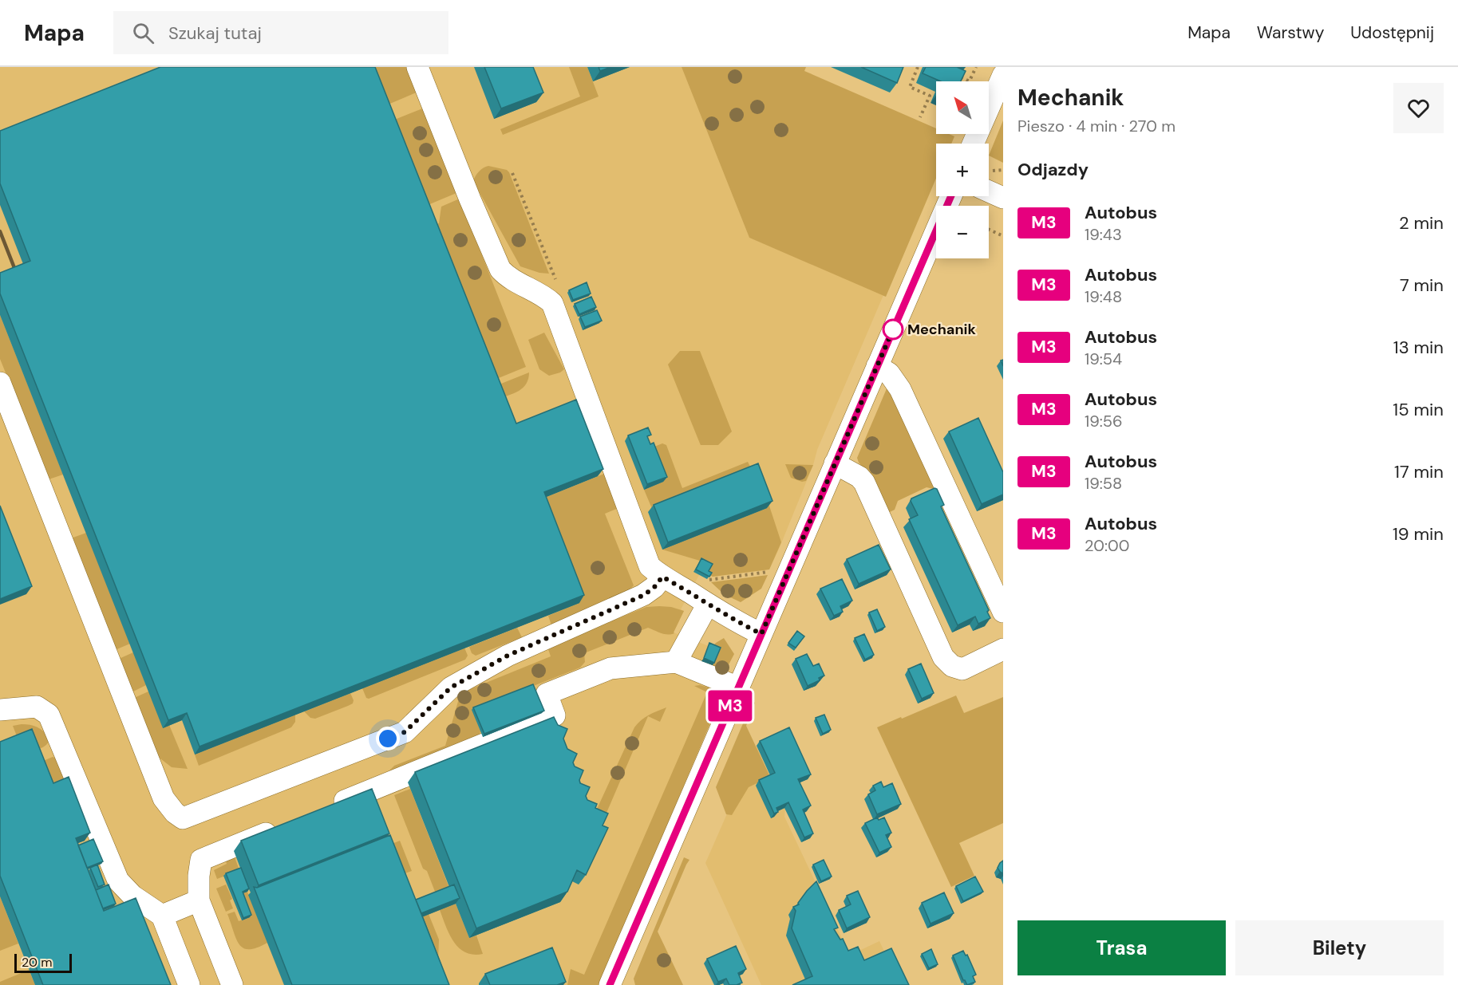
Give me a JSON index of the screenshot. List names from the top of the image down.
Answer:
{
  "places": ["Mechanik"],
  "lines": ["bus line M3"],
  "scale_bar": "20 m",
  "north": "top left",
  "page": {
    "header": "Mapa",
    "search": "Szukaj tutaj",
    "nav": ["Mapa", "Warstwy", "Udostępnij"],
    "on_map": "M3",
    "heading": [
      ["Mechanik", "Pieszo · 4 min · 270 m"],
      "Odjazdy"
    ],
    "map_buttons": ["+", "−"],
    "list": [
      {
        "mark": "M3",
        "name": "Autobus",
        "note": "19:43",
        "value": "2 min"
      },
      {
        "mark": "M3",
        "name": "Autobus",
        "note": "19:48",
        "value": "7 min"
      },
      {
        "mark": "M3",
        "name": "Autobus",
        "note": "19:54",
        "value": "13 min"
      },
      {
        "mark": "M3",
        "name": "Autobus",
        "note": "19:56",
        "value": "15 min"
      },
      {
        "mark": "M3",
        "name": "Autobus",
        "note": "19:58",
        "value": "17 min"
      },
      {
        "mark": "M3",
        "name": "Autobus",
        "note": "20:00",
        "value": "19 min"
      }
    ],
    "buttons": ["Trasa", "Bilety"],
    "scale": "20 m"
  }
}
